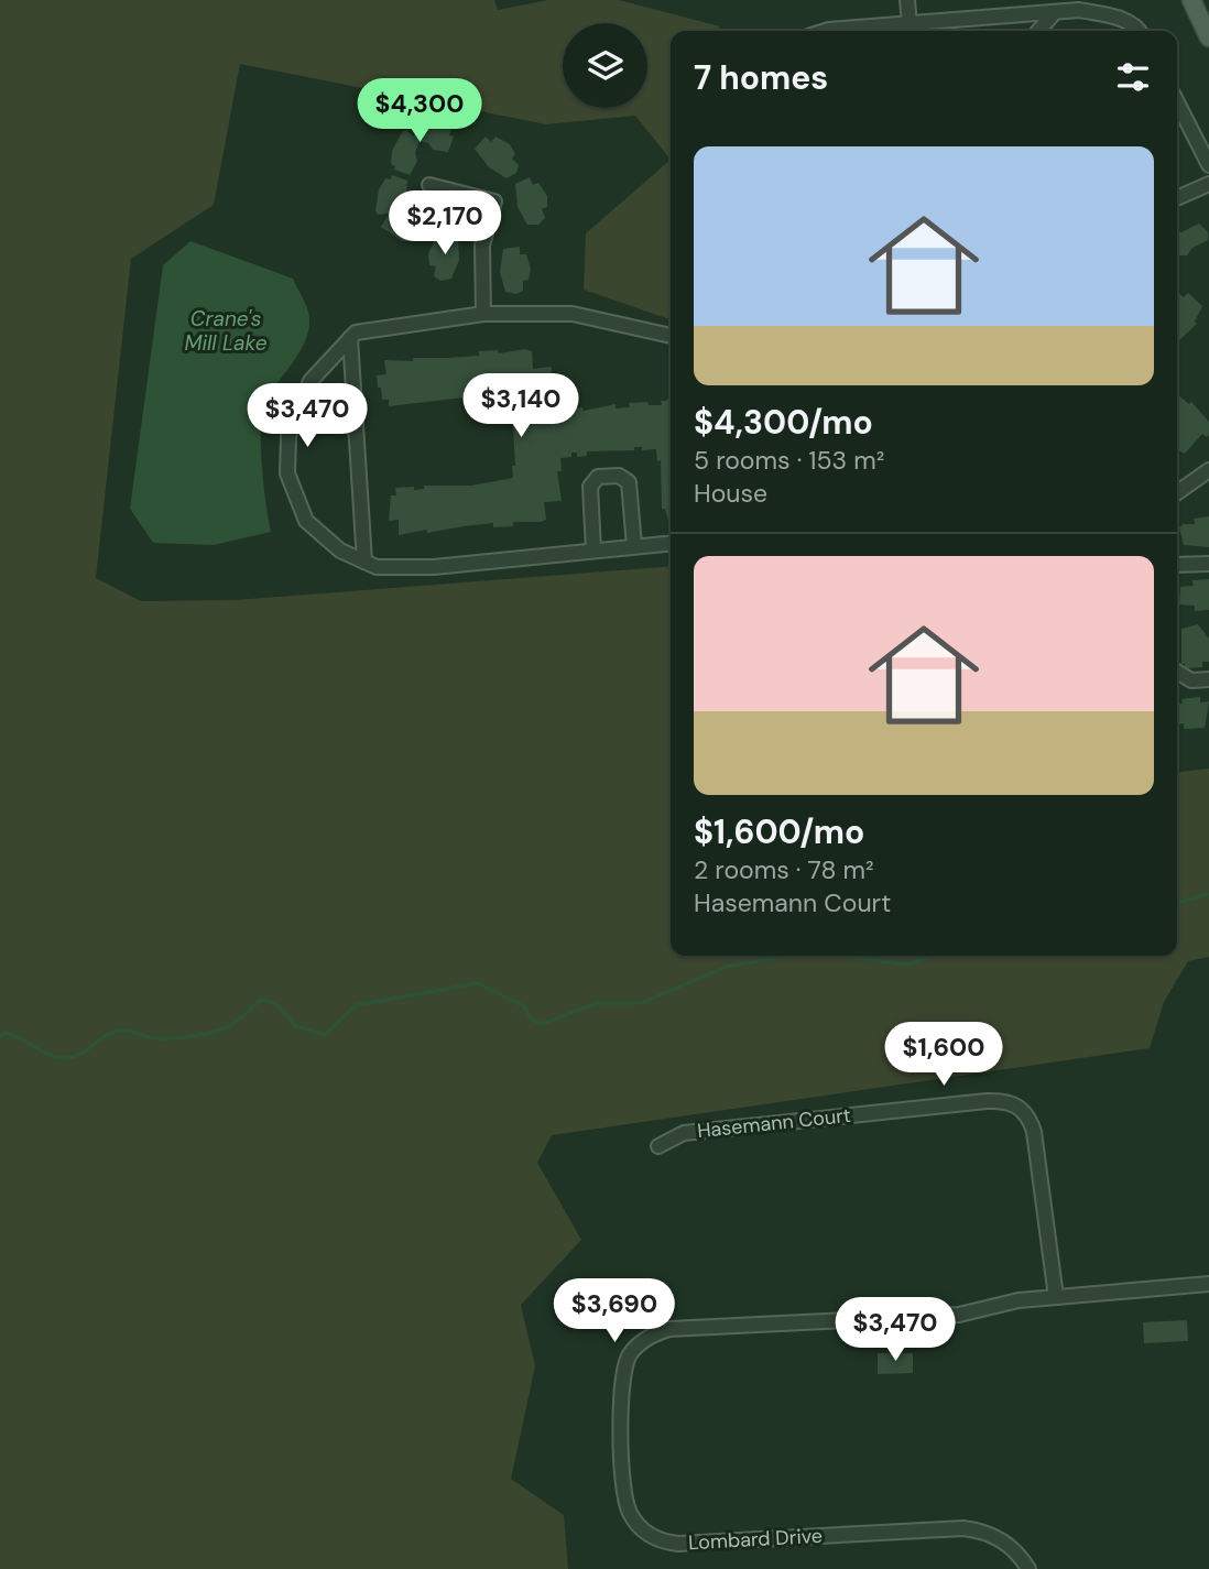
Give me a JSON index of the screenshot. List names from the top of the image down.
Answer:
{
  "streets": {
    "street": ["Hasemann Court", "Lombard Drive"]
  },
  "crossings": [
    ["Hasemann Court", "Lombard Drive"]
  ],
  "water": ["Crane's Mill Lake"],
  "page": {
    "heading": "7 homes",
    "price": [
      "$4,300",
      "$2,170",
      "$3,140",
      "$3,470",
      "$1,600",
      "$3,690",
      "$3,470"
    ],
    "list": [
      {
        "name": "$4,300/mo",
        "note": "5 rooms · 153 m² · House"
      },
      {
        "name": "$1,600/mo",
        "note": "2 rooms · 78 m² · Hasemann Court"
      }
    ]
  }
}
